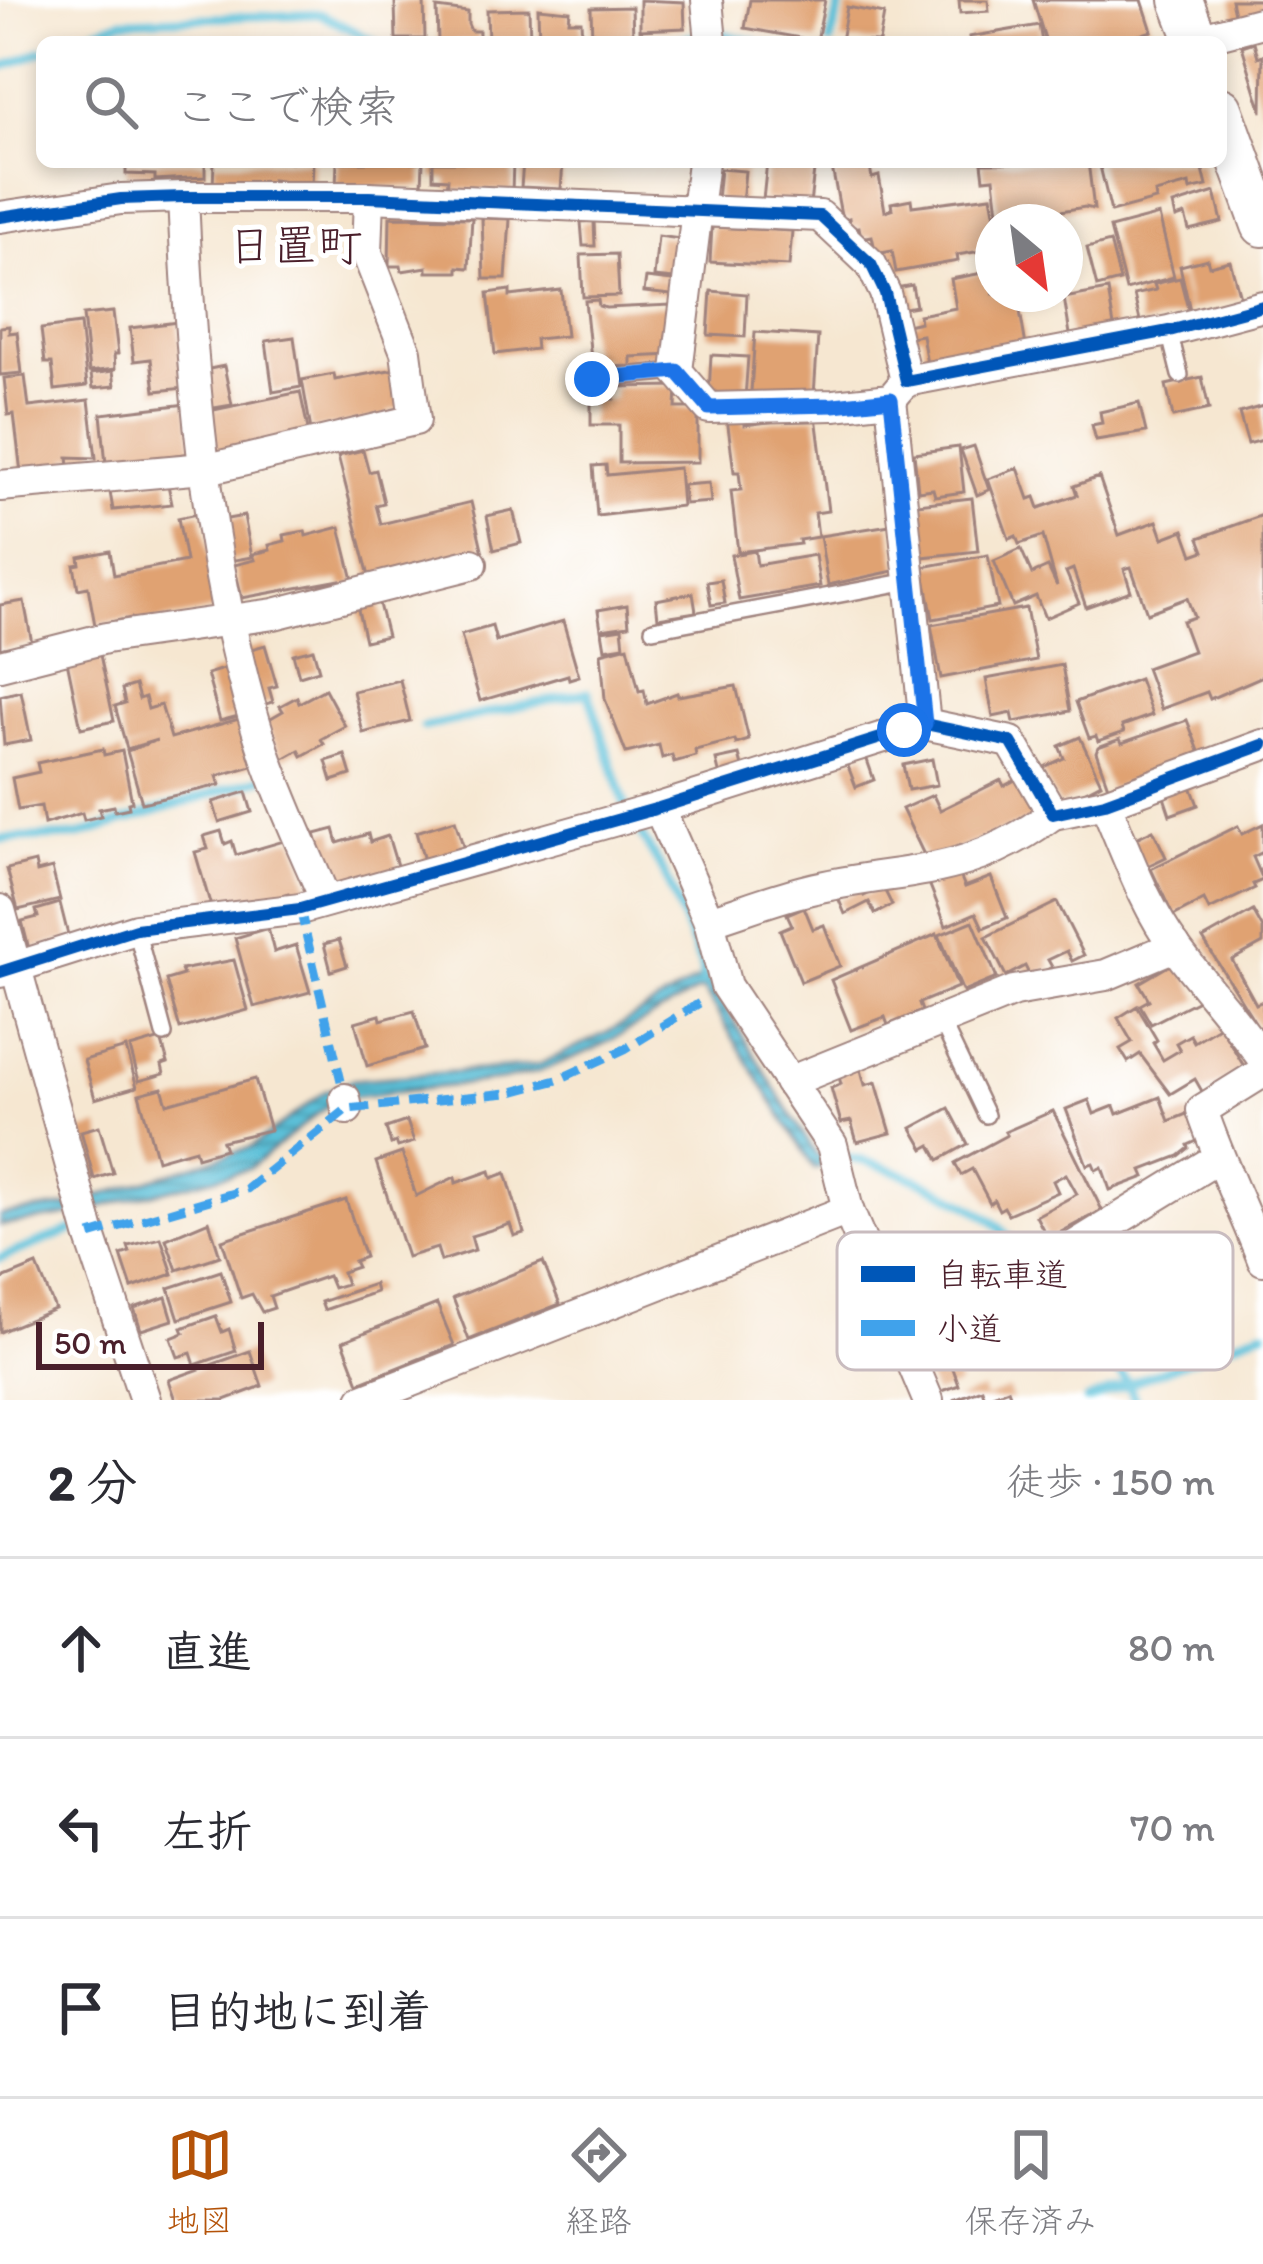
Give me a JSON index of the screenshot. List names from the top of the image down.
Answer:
{
  "districts": ["日置町"],
  "legend": ["自転車道", "小道"],
  "scale_bar": "50 m",
  "north": "bottom right",
  "page": {
    "search": "ここで検索",
    "scale": "50 m",
    "heading": ["2 分", "徒歩 · 150 m"],
    "list": [
      ["直進", "80 m"],
      ["左折", "70 m"],
      "目的地に到着"
    ],
    "nav": ["地図", "経路", "保存済み"]
  }
}
